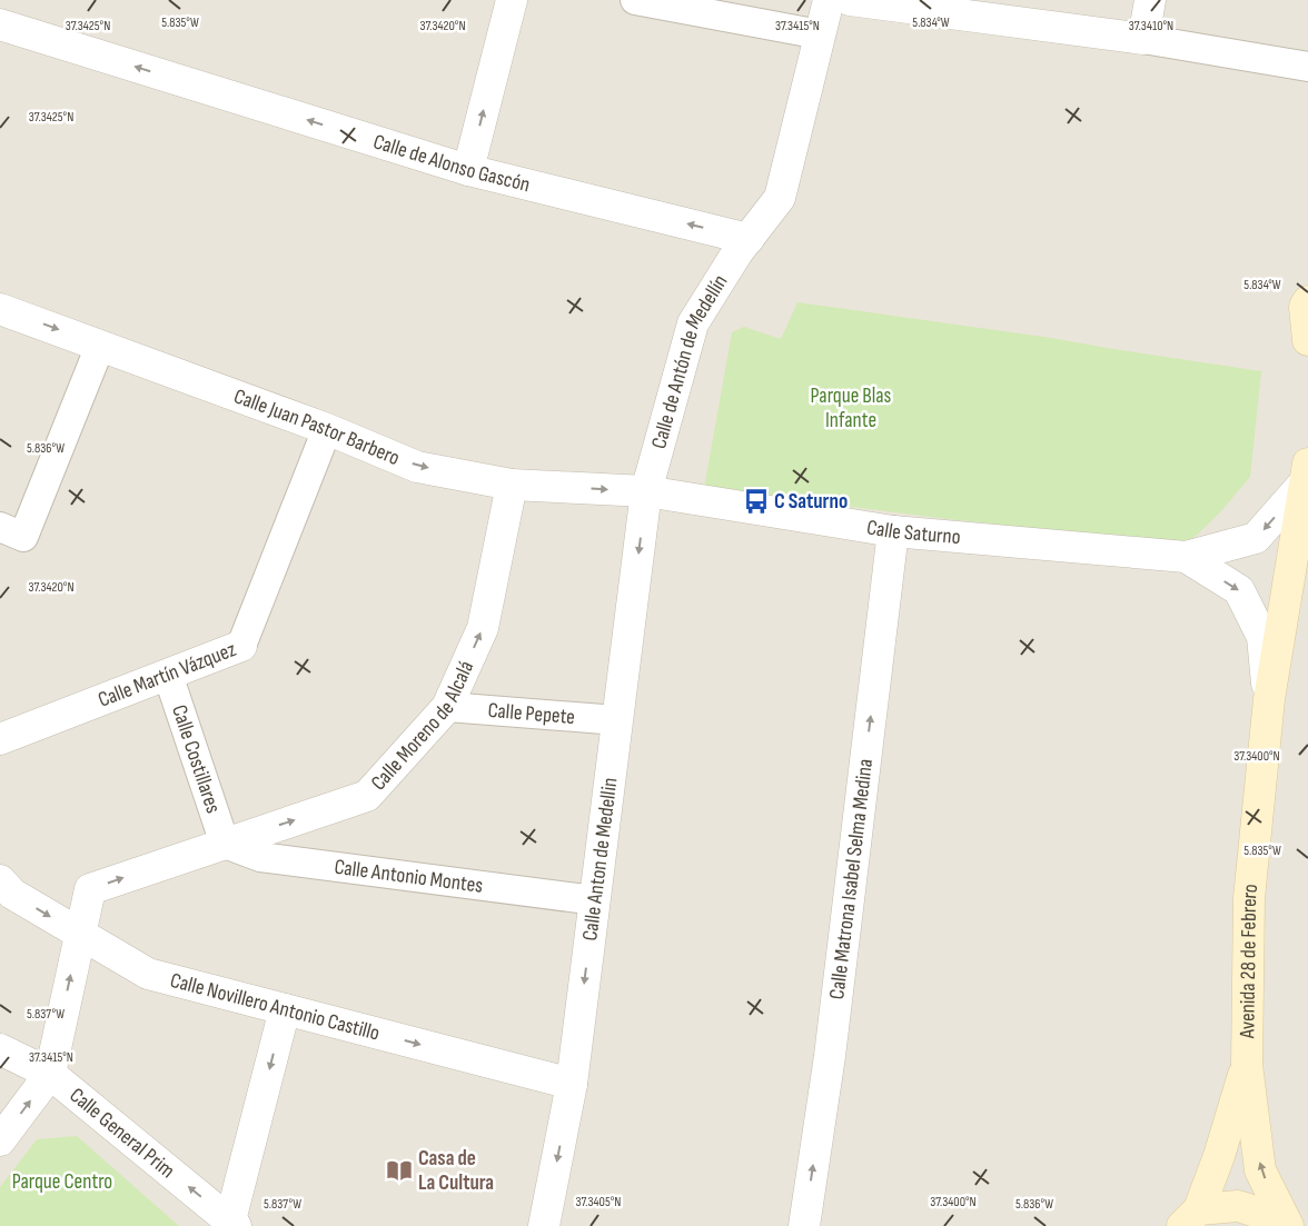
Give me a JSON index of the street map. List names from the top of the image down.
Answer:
{
  "streets": {
    "main road": ["Avenida 28 de Febrero"],
    "street": [
      "Calle de Alonso Gascón",
      "Calle de Antón de Medellín",
      "Calle Juan Pastor Barbero",
      "Calle Saturno",
      "Calle Martín Vázquez",
      "Calle Pepete",
      "Calle Moreno de Alcalá",
      "Calle Costillares",
      "Calle Anton de Medellin",
      "Calle Antonio Montes",
      "Calle Matrona Isabel Selma Medina",
      "Calle Novillero Antonio Castillo",
      "Calle General Prim"
    ]
  },
  "crossings": [
    ["Calle de Alonso Gascón", "Calle de Antón de Medellín"],
    ["Calle de Antón de Medellín", "Calle Juan Pastor Barbero"],
    ["Calle de Antón de Medellín", "Calle Saturno"],
    ["Calle de Antón de Medellín", "Calle Anton de Medellin"],
    ["Calle Juan Pastor Barbero", "Calle Saturno"],
    ["Calle Juan Pastor Barbero", "Calle Martín Vázquez"],
    ["Calle Juan Pastor Barbero", "Calle Moreno de Alcalá"],
    ["Calle Juan Pastor Barbero", "Calle Anton de Medellin"],
    ["Calle Saturno", "Calle Anton de Medellin"],
    ["Calle Saturno", "Calle Matrona Isabel Selma Medina"],
    ["Calle Martín Vázquez", "Calle Costillares"],
    ["Calle Pepete", "Calle Moreno de Alcalá"],
    ["Calle Pepete", "Calle Anton de Medellin"],
    ["Calle Moreno de Alcalá", "Calle Costillares"],
    ["Calle Moreno de Alcalá", "Calle Antonio Montes"],
    ["Calle Moreno de Alcalá", "Calle Novillero Antonio Castillo"],
    ["Calle Costillares", "Calle Antonio Montes"],
    ["Calle Anton de Medellin", "Calle Antonio Montes"],
    ["Calle Anton de Medellin", "Calle Novillero Antonio Castillo"]
  ],
  "one_way": [
    "Calle de Alonso Gascón",
    "Calle Juan Pastor Barbero",
    "Calle Moreno de Alcalá",
    "Calle Anton de Medellin",
    "Calle Matrona Isabel Selma Medina",
    "Calle Novillero Antonio Castillo",
    "Calle General Prim"
  ],
  "parks": ["Parque Blas Infante", "Parque Centro"],
  "places": {
    "bus stop": ["C Saturno"],
    "library": ["Casa de La Cultura"]
  },
  "coordinates": [
    "5.835°W",
    "5.834°W",
    "37.3425°N",
    "37.3420°N",
    "37.3415°N",
    "37.3410°N",
    "5.836°W",
    "37.3400°N",
    "5.837°W",
    "37.3405°N"
  ]
}
